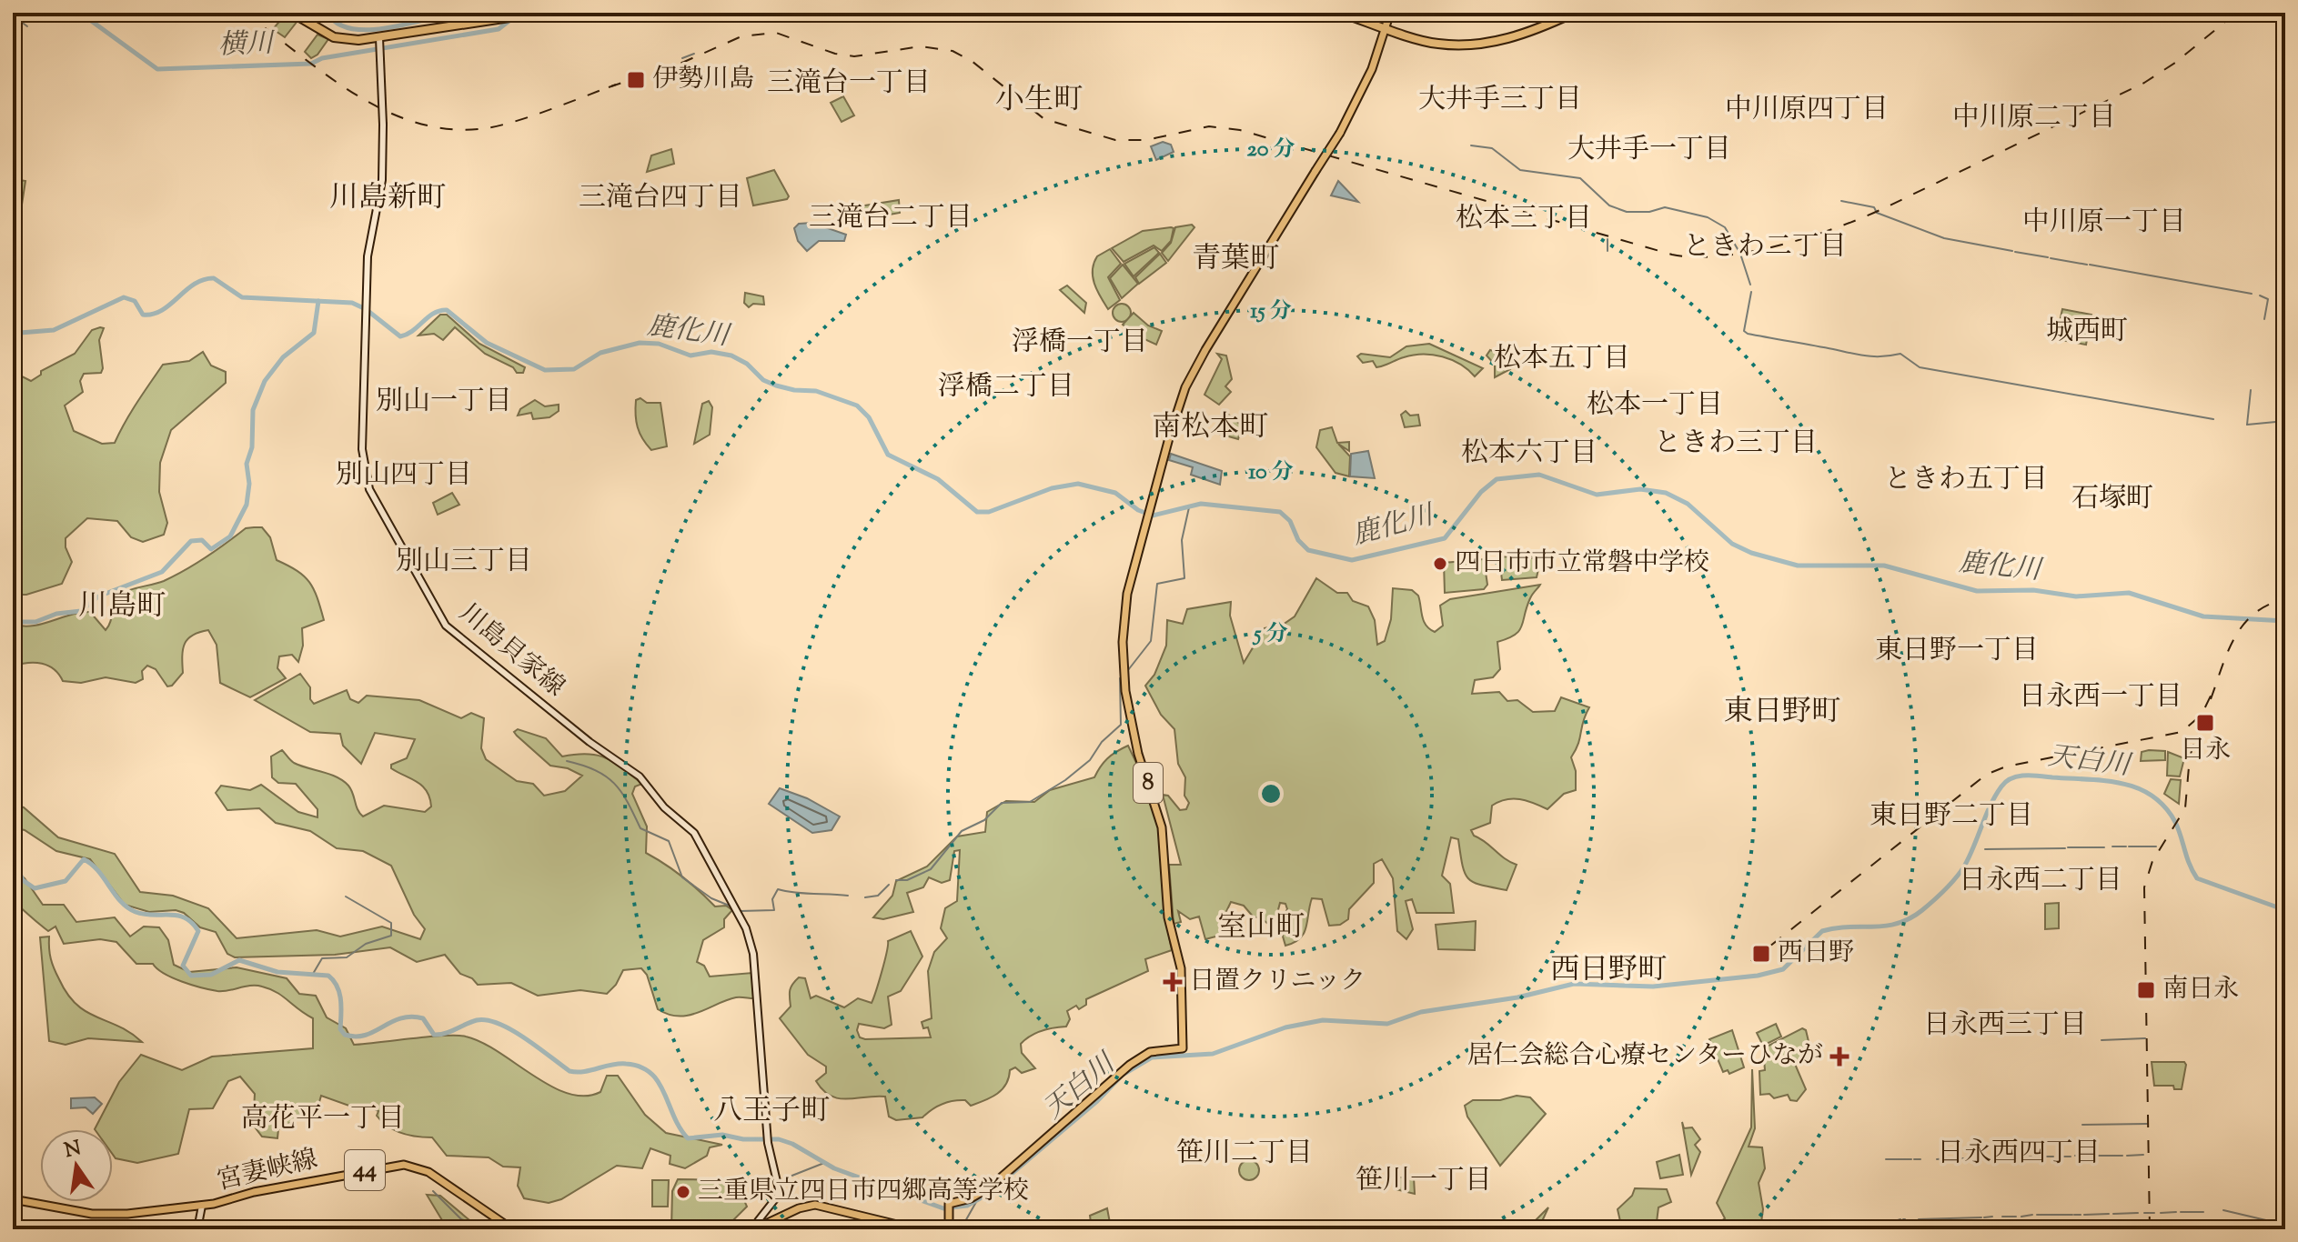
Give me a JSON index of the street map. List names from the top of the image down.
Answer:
{
  "streets": {
    "main road": [
      "川島貝家線",
      "8",
      "44",
      "宮妻峡線"
    ]
  },
  "districts": [
    "三滝台一丁目",
    "大井手三丁目",
    "小生町",
    "中川原四丁目",
    "中川原二丁目",
    "大井手一丁目",
    "三滝台四丁目",
    "川島新町",
    "三滝台二丁目",
    "松本三丁目",
    "中川原一丁目",
    "ときわ二丁目",
    "青葉町",
    "城西町",
    "浮橋一丁目",
    "松本五丁目",
    "浮橋二丁目",
    "別山一丁目",
    "松本一丁目",
    "南松本町",
    "ときわ三丁目",
    "松本六丁目",
    "別山四丁目",
    "ときわ五丁目",
    "石塚町",
    "別山三丁目",
    "川島町",
    "東日野一丁目",
    "日永西一丁目",
    "東日野町",
    "東日野二丁目",
    "日永西二丁目",
    "室山町",
    "西日野町",
    "日永西三丁目",
    "八王子町",
    "高花平一丁目",
    "笹川二丁目",
    "日永西四丁目",
    "笹川一丁目"
  ],
  "water": ["横川", "鹿化川", "天白川"],
  "places": {
    "transit": [
      "伊勢川島",
      "日永",
      "西日野",
      "南日永"
    ],
    "other": ["四日市市立常磐中学校", "三重県立四日市四郷高等学校"],
    "health": ["日置クリニック", "居仁会総合心療センターひなが"]
  },
  "north": "top",
  "rings": [
    "20 分",
    "15 分",
    "10 分",
    "5 分"
  ]
}
